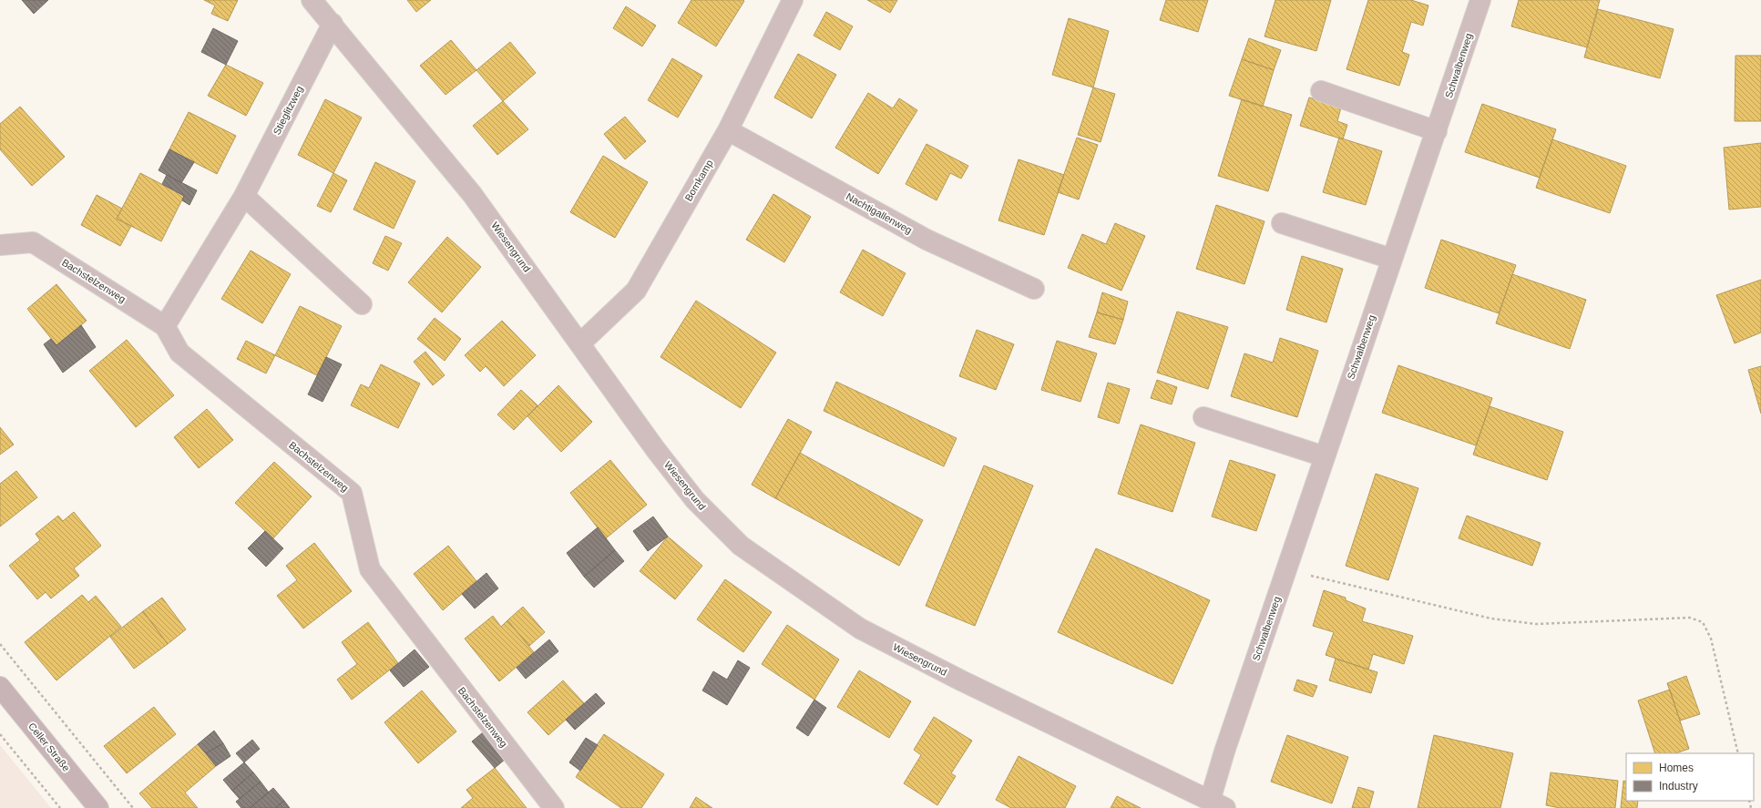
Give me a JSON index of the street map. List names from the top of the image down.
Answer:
{
  "streets": {
    "main road": ["Celler Straße"],
    "street": [
      "Schwalbenweg",
      "Stieglitzweg",
      "Bornkamp",
      "Nachtigallenweg",
      "Wiesengrund",
      "Bachstelzenweg"
    ]
  },
  "crossings": [
    ["Schwalbenweg", "Wiesengrund"],
    ["Stieglitzweg", "Wiesengrund"],
    ["Stieglitzweg", "Bachstelzenweg"],
    ["Bornkamp", "Nachtigallenweg"],
    ["Bornkamp", "Wiesengrund"]
  ],
  "legend": ["Homes", "Industry"]
}
